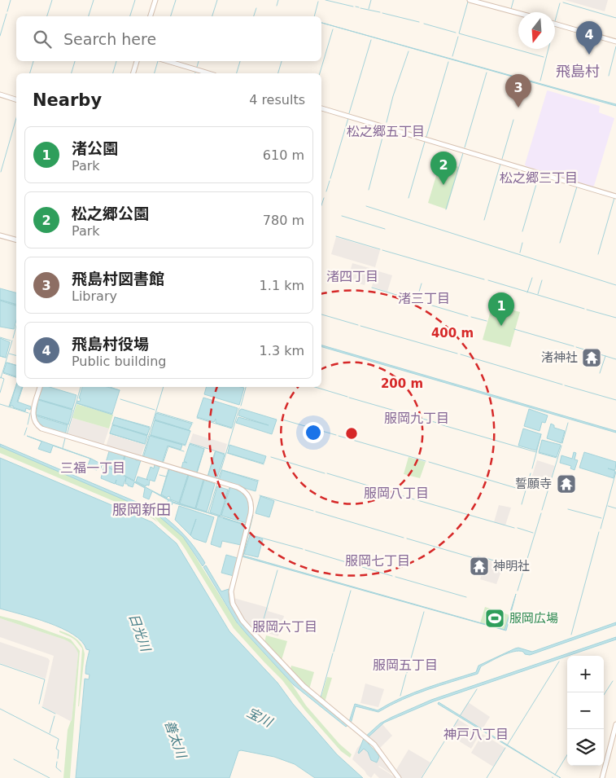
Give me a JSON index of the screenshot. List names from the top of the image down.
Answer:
{
  "districts": [
    "飛島村",
    "松之郷五丁目",
    "松之郷三丁目",
    "渚四丁目",
    "渚三丁目",
    "服岡九丁目",
    "三福一丁目",
    "服岡八丁目",
    "服岡新田",
    "服岡七丁目",
    "服岡六丁目",
    "服岡五丁目",
    "神戸八丁目"
  ],
  "water": ["日光川", "宝川", "善太川"],
  "places": {
    "temple": ["渚神社", "誓願寺", "神明社"],
    "sports": ["服岡広場"]
  },
  "north": "bottom",
  "page": {
    "search": "Search here",
    "pins": [
      "4",
      "3",
      "2",
      "1"
    ],
    "heading": ["Nearby", "4 results"],
    "list": [
      {
        "mark": "1",
        "name": "渚公園",
        "note": "Park",
        "value": "610 m"
      },
      {
        "mark": "2",
        "name": "松之郷公園",
        "note": "Park",
        "value": "780 m"
      },
      {
        "mark": "3",
        "name": "飛島村図書館",
        "note": "Library",
        "value": "1.1 km"
      },
      {
        "mark": "4",
        "name": "飛島村役場",
        "note": "Public building",
        "value": "1.3 km"
      }
    ],
    "map_buttons": ["+", "−"]
  },
  "rings": ["400 m", "200 m"]
}
